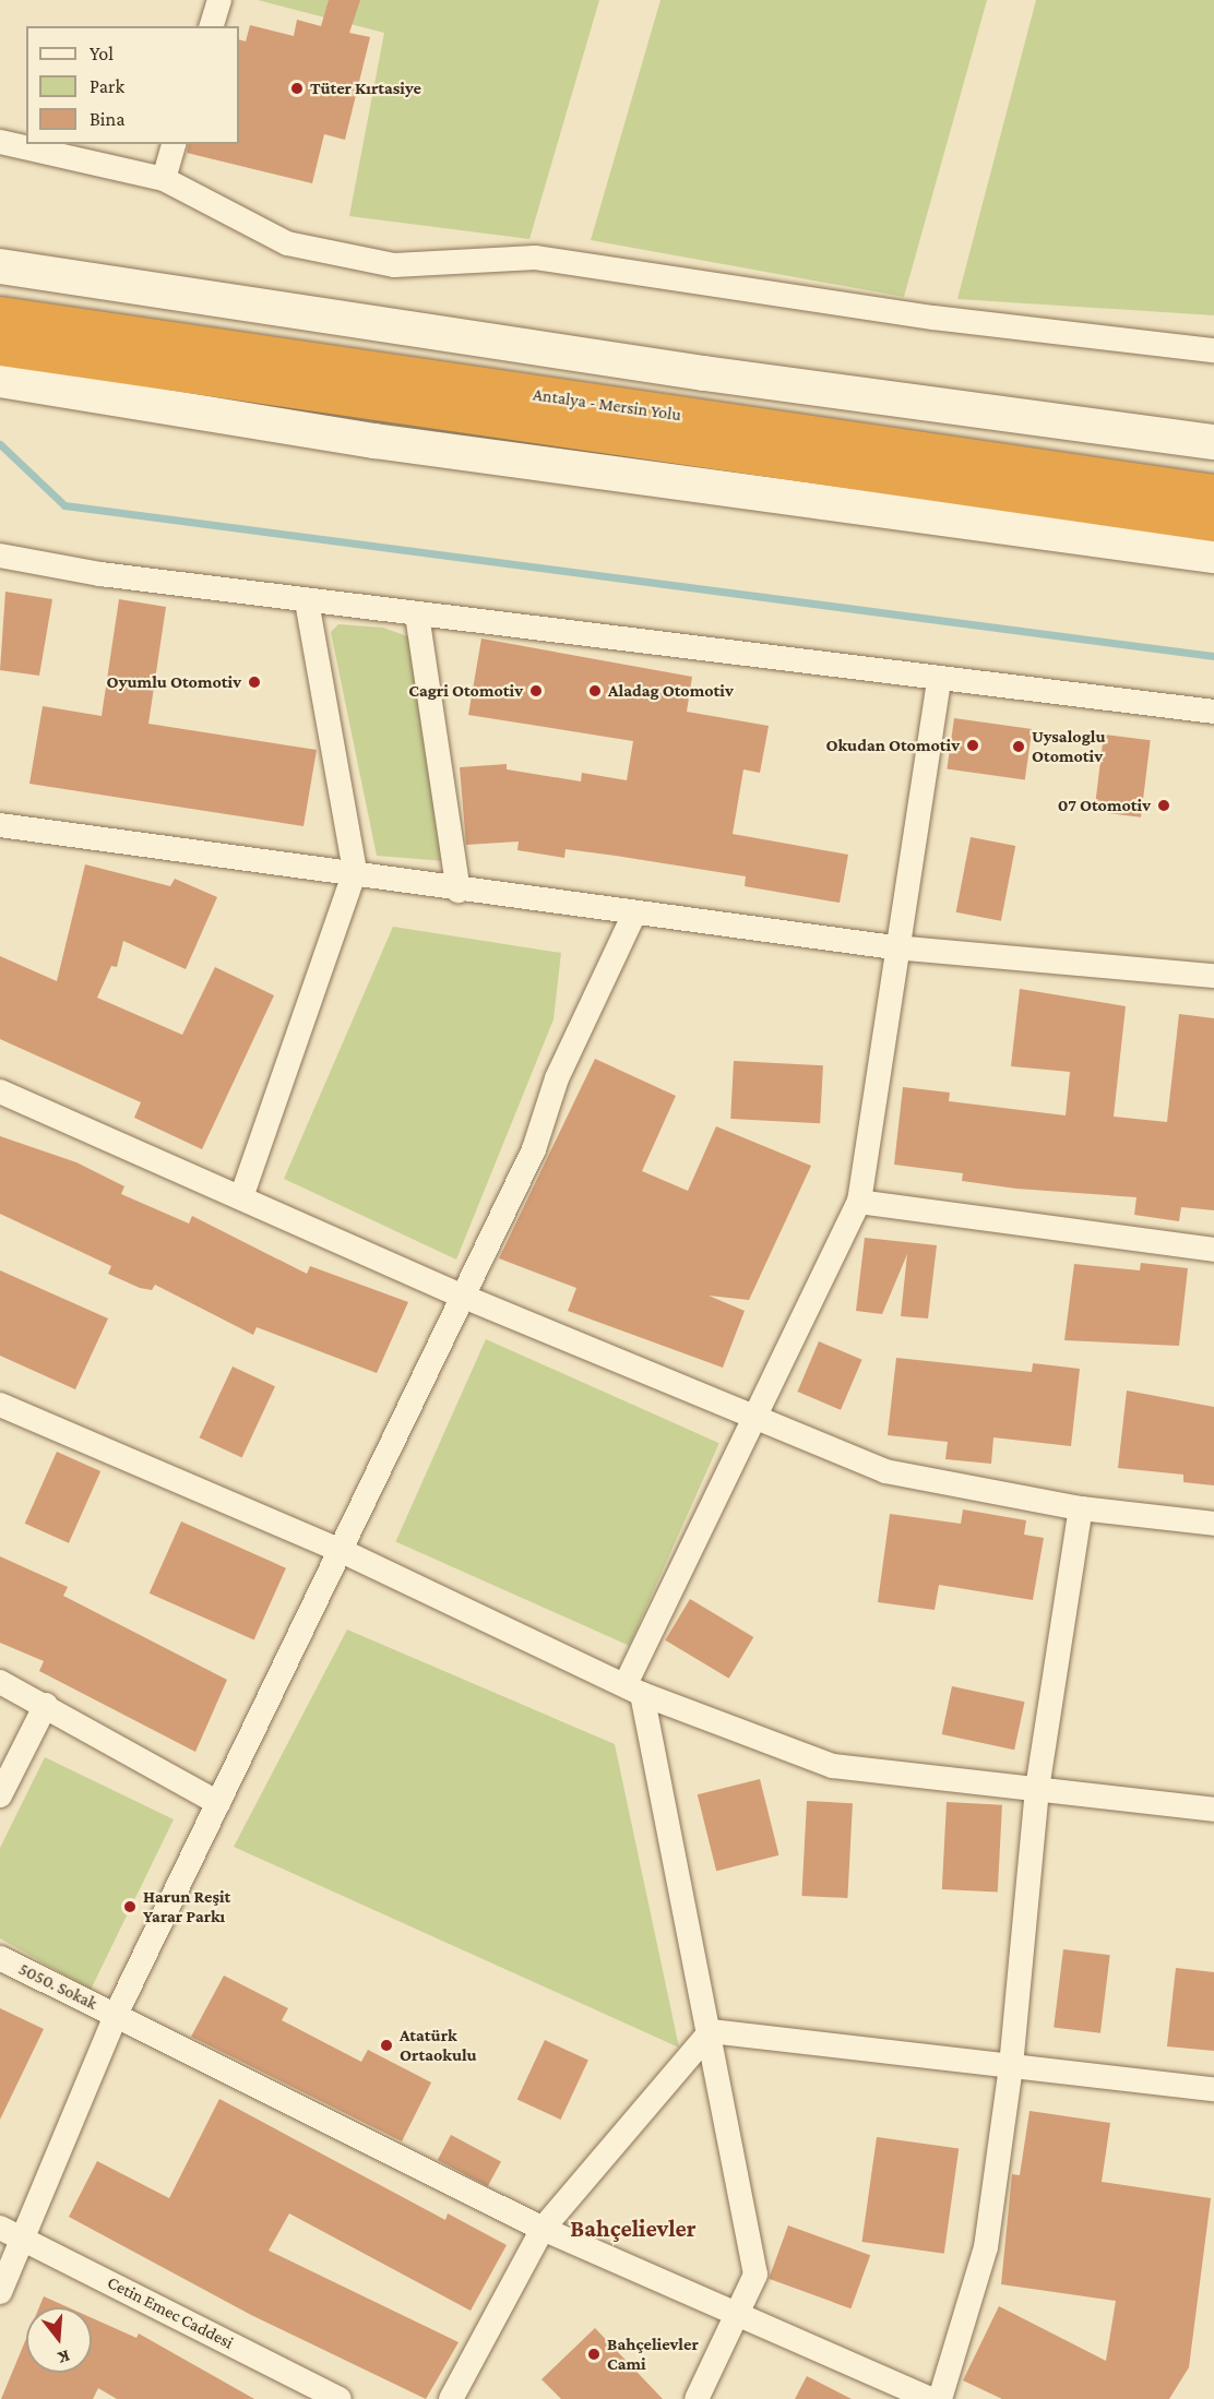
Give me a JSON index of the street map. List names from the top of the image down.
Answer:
{
  "streets": {
    "highway": ["Antalya - Mersin Yolu"],
    "street": ["5050. Sokak", "Cetin Emec Caddesi"]
  },
  "districts": ["Bahçelievler"],
  "places": [
    "Tüter Kırtasiye",
    "Oyumlu Otomotiv",
    "Cagri Otomotiv",
    "Aladag Otomotiv",
    "Okudan Otomotiv",
    "Uysaloglu Otomotiv",
    "07 Otomotiv",
    "Harun Reşit Yarar Parkı",
    "Atatürk Ortaokulu",
    "Bahçelievler Cami"
  ],
  "legend": ["Yol", "Park", "Bina"],
  "north": "bottom"
}
